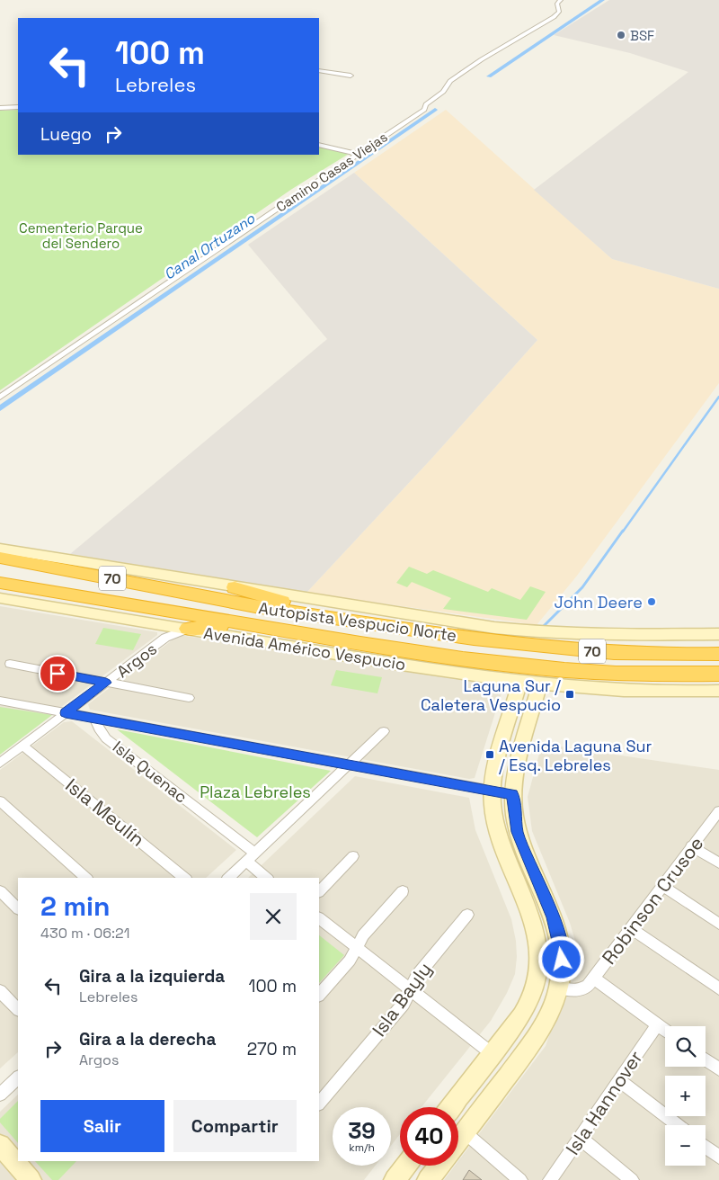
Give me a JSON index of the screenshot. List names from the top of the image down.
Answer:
{
  "streets": {
    "highway": ["70", "Autopista Vespucio Norte"],
    "main road": ["Avenida Américo Vespucio"],
    "street": [
      "Camino Casas Viejas",
      "Argos",
      "Isla Quenac",
      "Isla Meulín",
      "Robinson Crusoe",
      "Isla Bayly",
      "Isla Hannover"
    ]
  },
  "crossings": [
    ["Avenida Américo Vespucio", "Argos"],
    ["Argos", "Isla Meulín"]
  ],
  "water": ["Canal Ortuzano"],
  "parks": ["Cementerio Parque del Sendero", "Plaza Lebreles"],
  "places": {
    "other": ["BSF", "John Deere"],
    "transit": ["Laguna Sur / Caletera Vespucio", "Avenida Laguna Sur / Esq. Lebreles"]
  },
  "page": {
    "turn": ["100 m", "Lebreles"],
    "then": "Luego",
    "heading": ["2 min", "430 m · 06:21"],
    "list": [
      {
        "name": "Gira a la izquierda",
        "note": "Lebreles",
        "value": "100 m"
      },
      {
        "name": "Gira a la derecha",
        "note": "Argos",
        "value": "270 m"
      }
    ],
    "map_buttons": ["+", "−"],
    "buttons": ["Salir", "Compartir"],
    "speed": "39 km/h",
    "limit": "40"
  }
}
